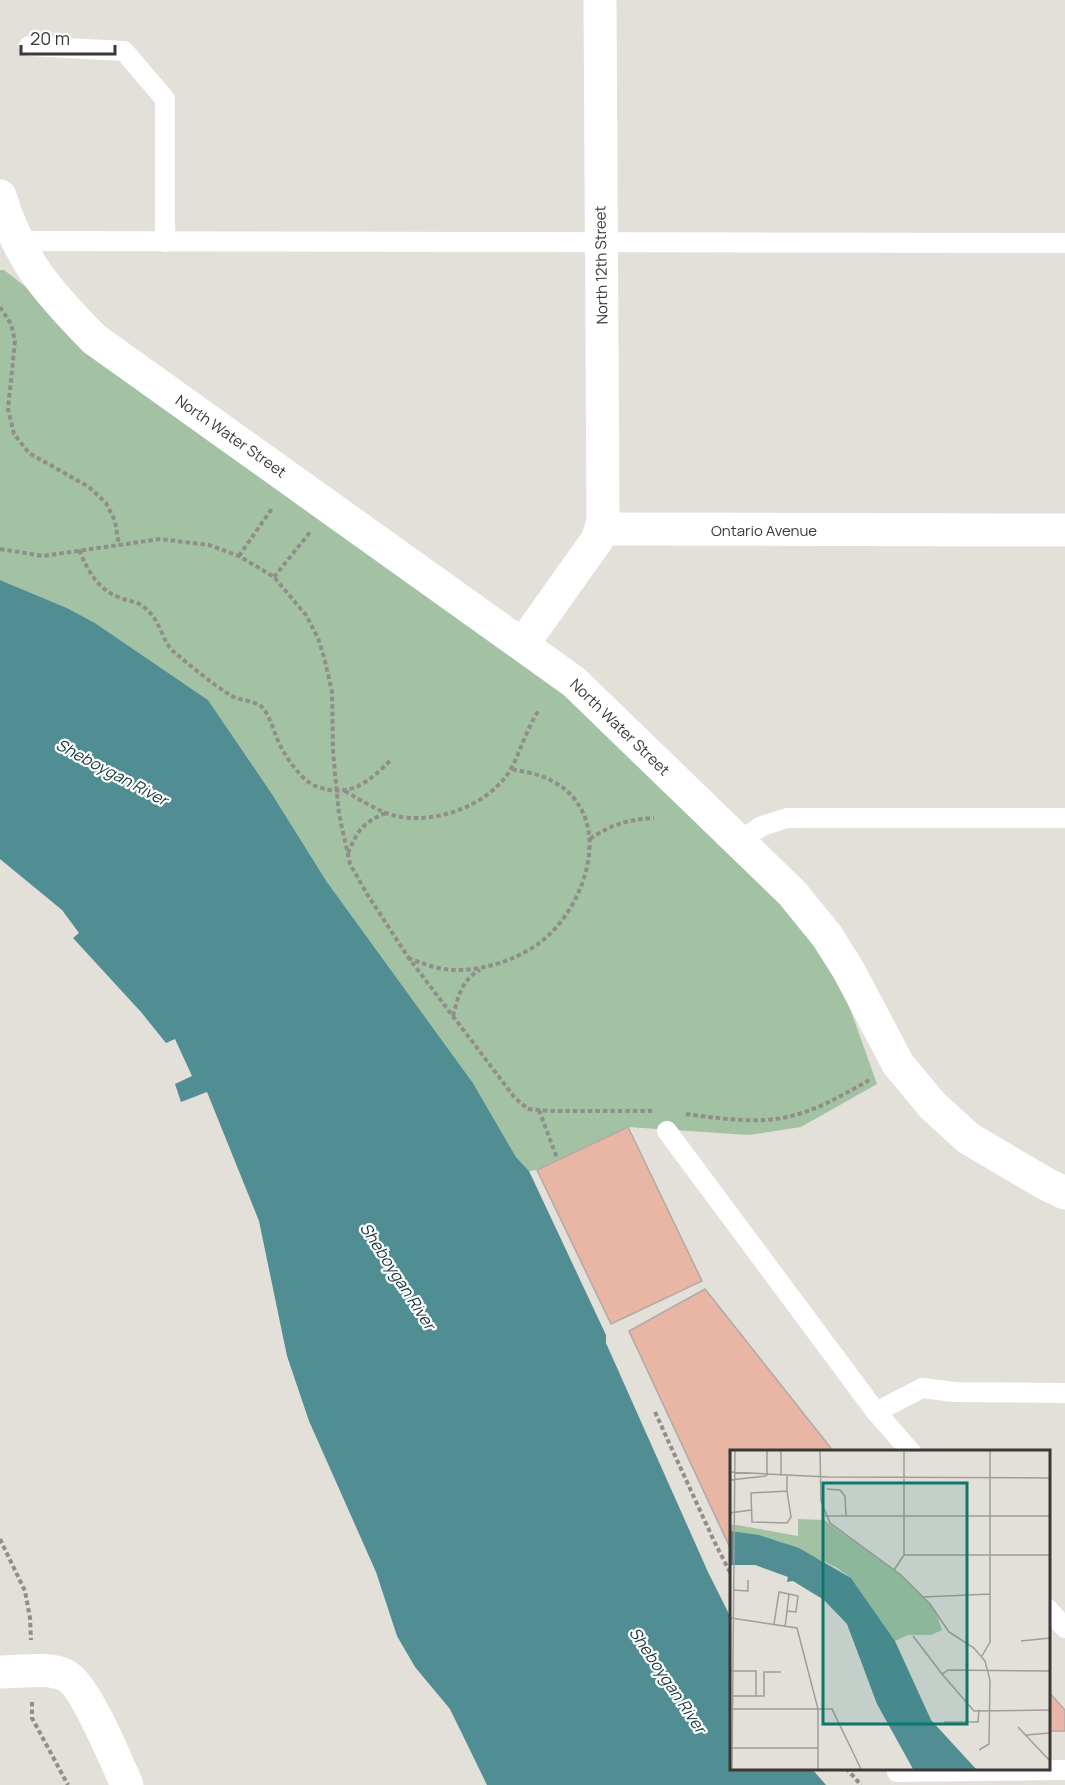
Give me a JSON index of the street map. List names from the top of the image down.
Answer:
{
  "streets": {
    "street": ["North 12th Street", "North Water Street", "Ontario Avenue"]
  },
  "crossings": [
    ["North 12th Street", "Ontario Avenue"]
  ],
  "water": ["Sheboygan River"],
  "scale_bar": "20 m"
}
